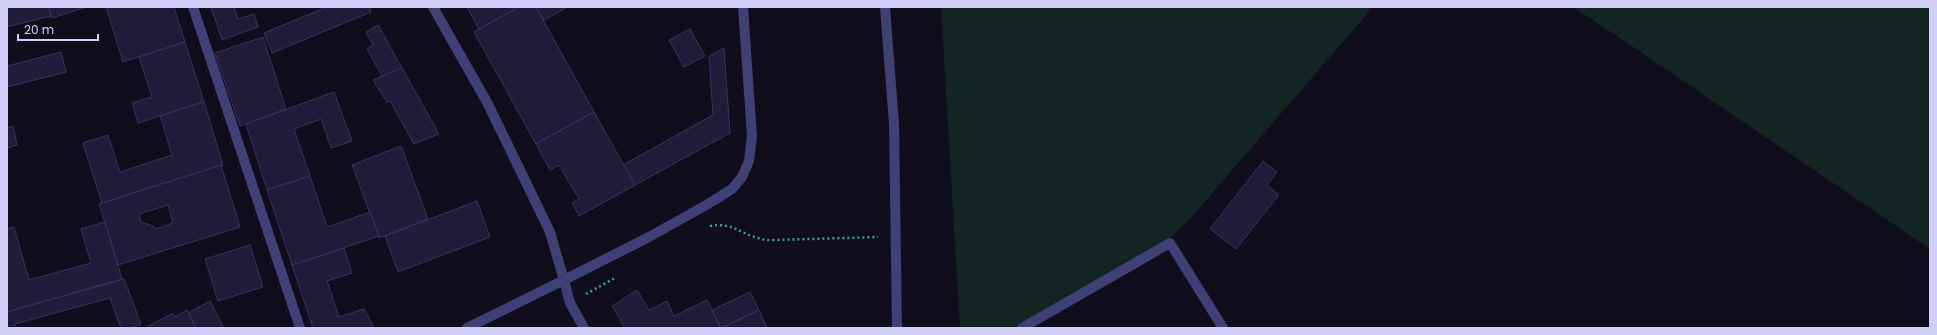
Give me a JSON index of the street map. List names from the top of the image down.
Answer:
{
  "scale_bar": "20 m"
}
